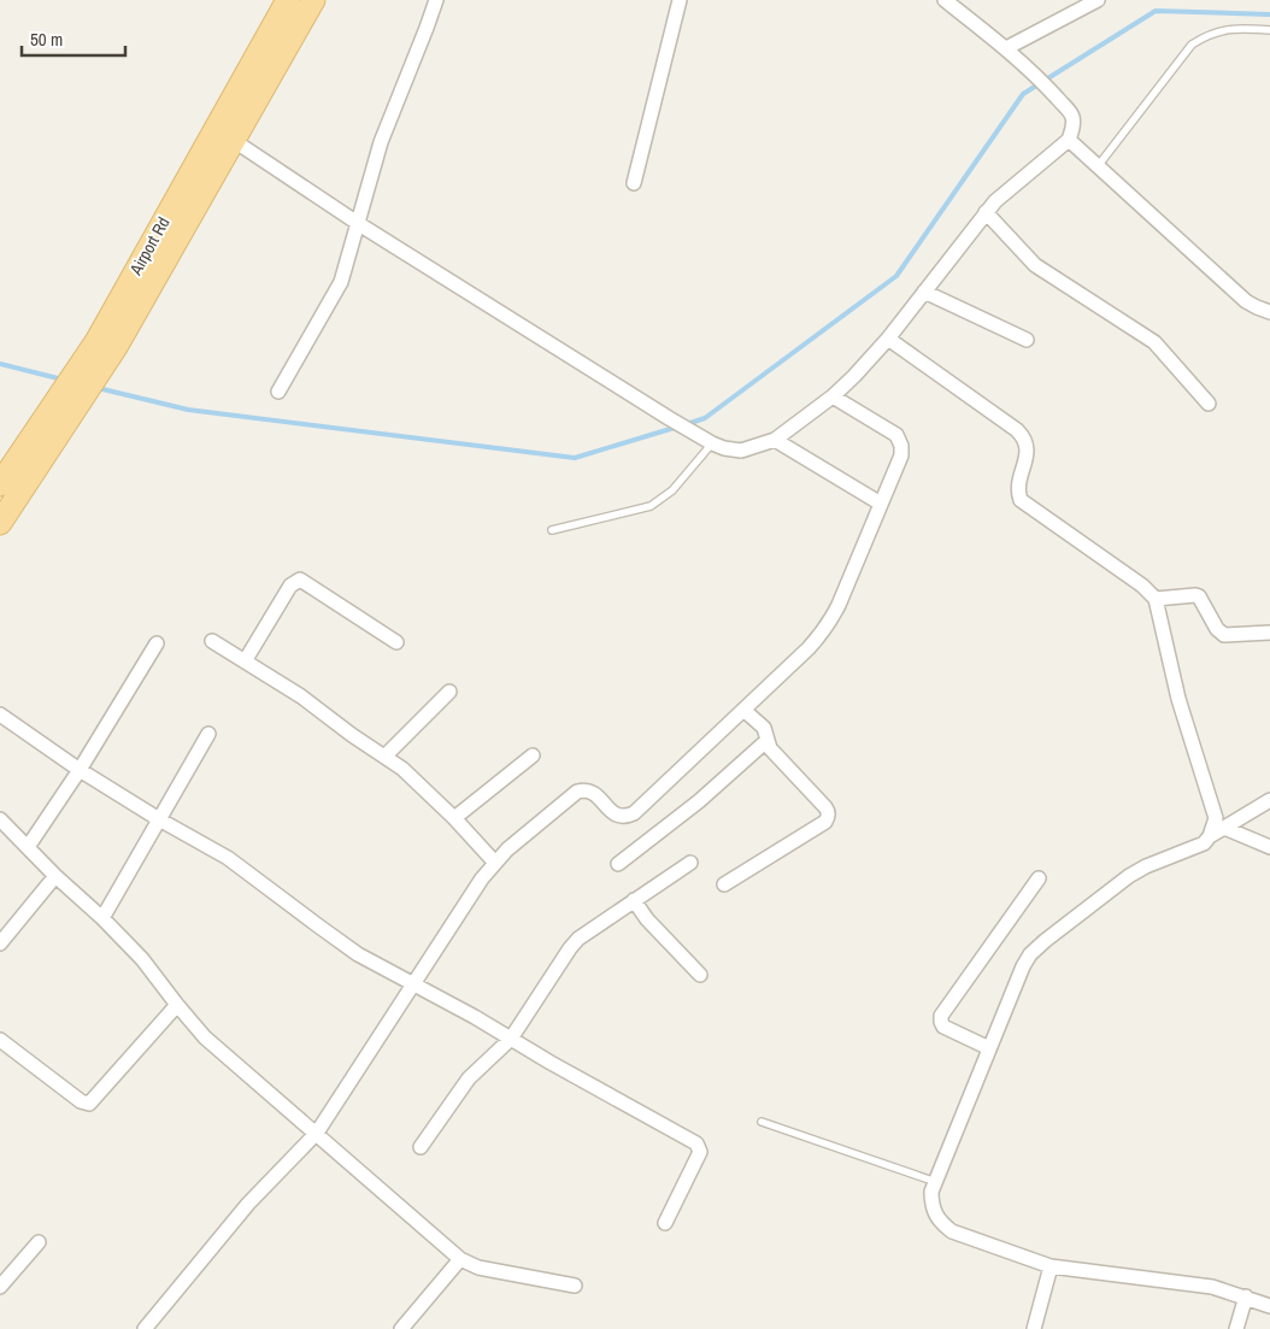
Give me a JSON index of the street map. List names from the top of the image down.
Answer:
{
  "streets": {
    "main road": ["Airport Rd"]
  },
  "scale_bar": "50 m"
}
